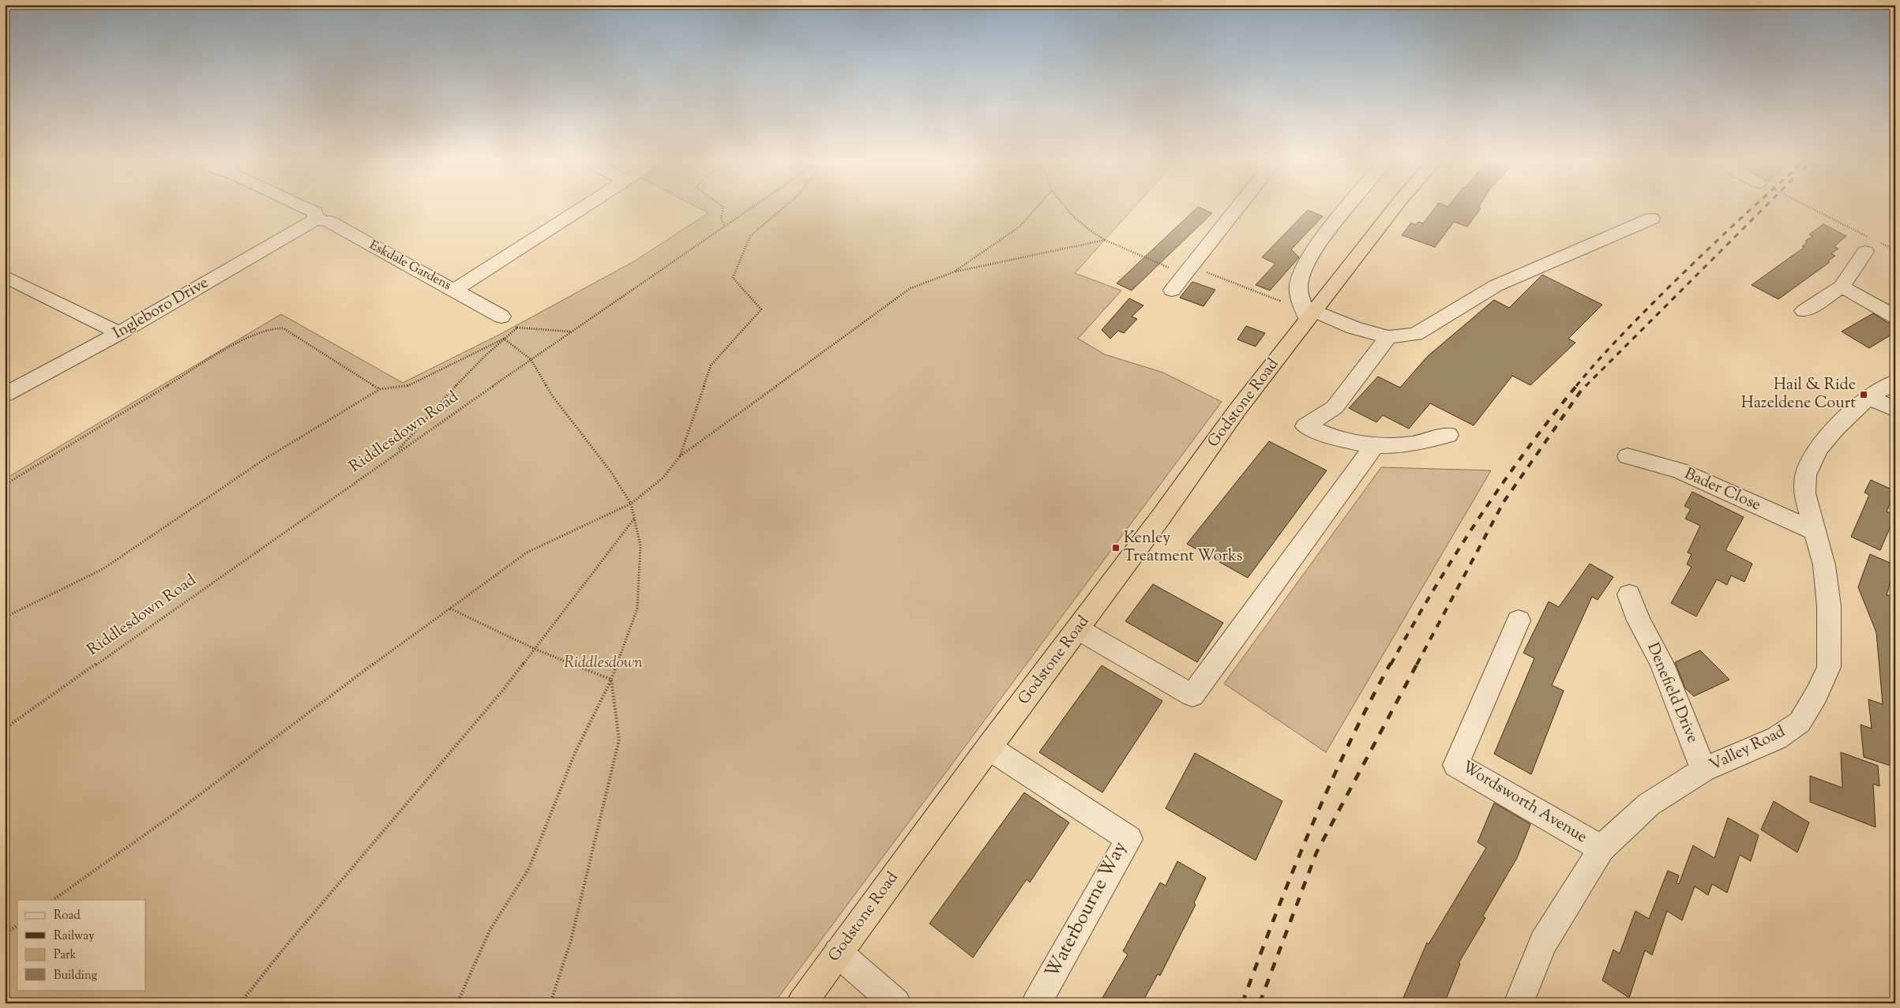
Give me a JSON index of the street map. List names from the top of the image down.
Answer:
{
  "streets": {
    "highway": ["Godstone Road"],
    "street": [
      "Eskdale Gardens",
      "Ingleboro Drive",
      "Bader Close",
      "Denefield Drive",
      "Valley Road",
      "Wordsworth Avenue",
      "Waterbourne Way"
    ],
    "path": ["Riddlesdown Road"]
  },
  "crossings": [
    ["Eskdale Gardens", "Ingleboro Drive"],
    ["Godstone Road", "Waterbourne Way"],
    ["Bader Close", "Valley Road"],
    ["Denefield Drive", "Valley Road"],
    ["Valley Road", "Wordsworth Avenue"]
  ],
  "parks": ["Riddlesdown"],
  "places": {
    "transit": ["Hail & Ride Hazeldene Court", "Kenley Treatment Works"]
  },
  "legend": [
    "Road",
    "Railway",
    "Park",
    "Building"
  ]
}
